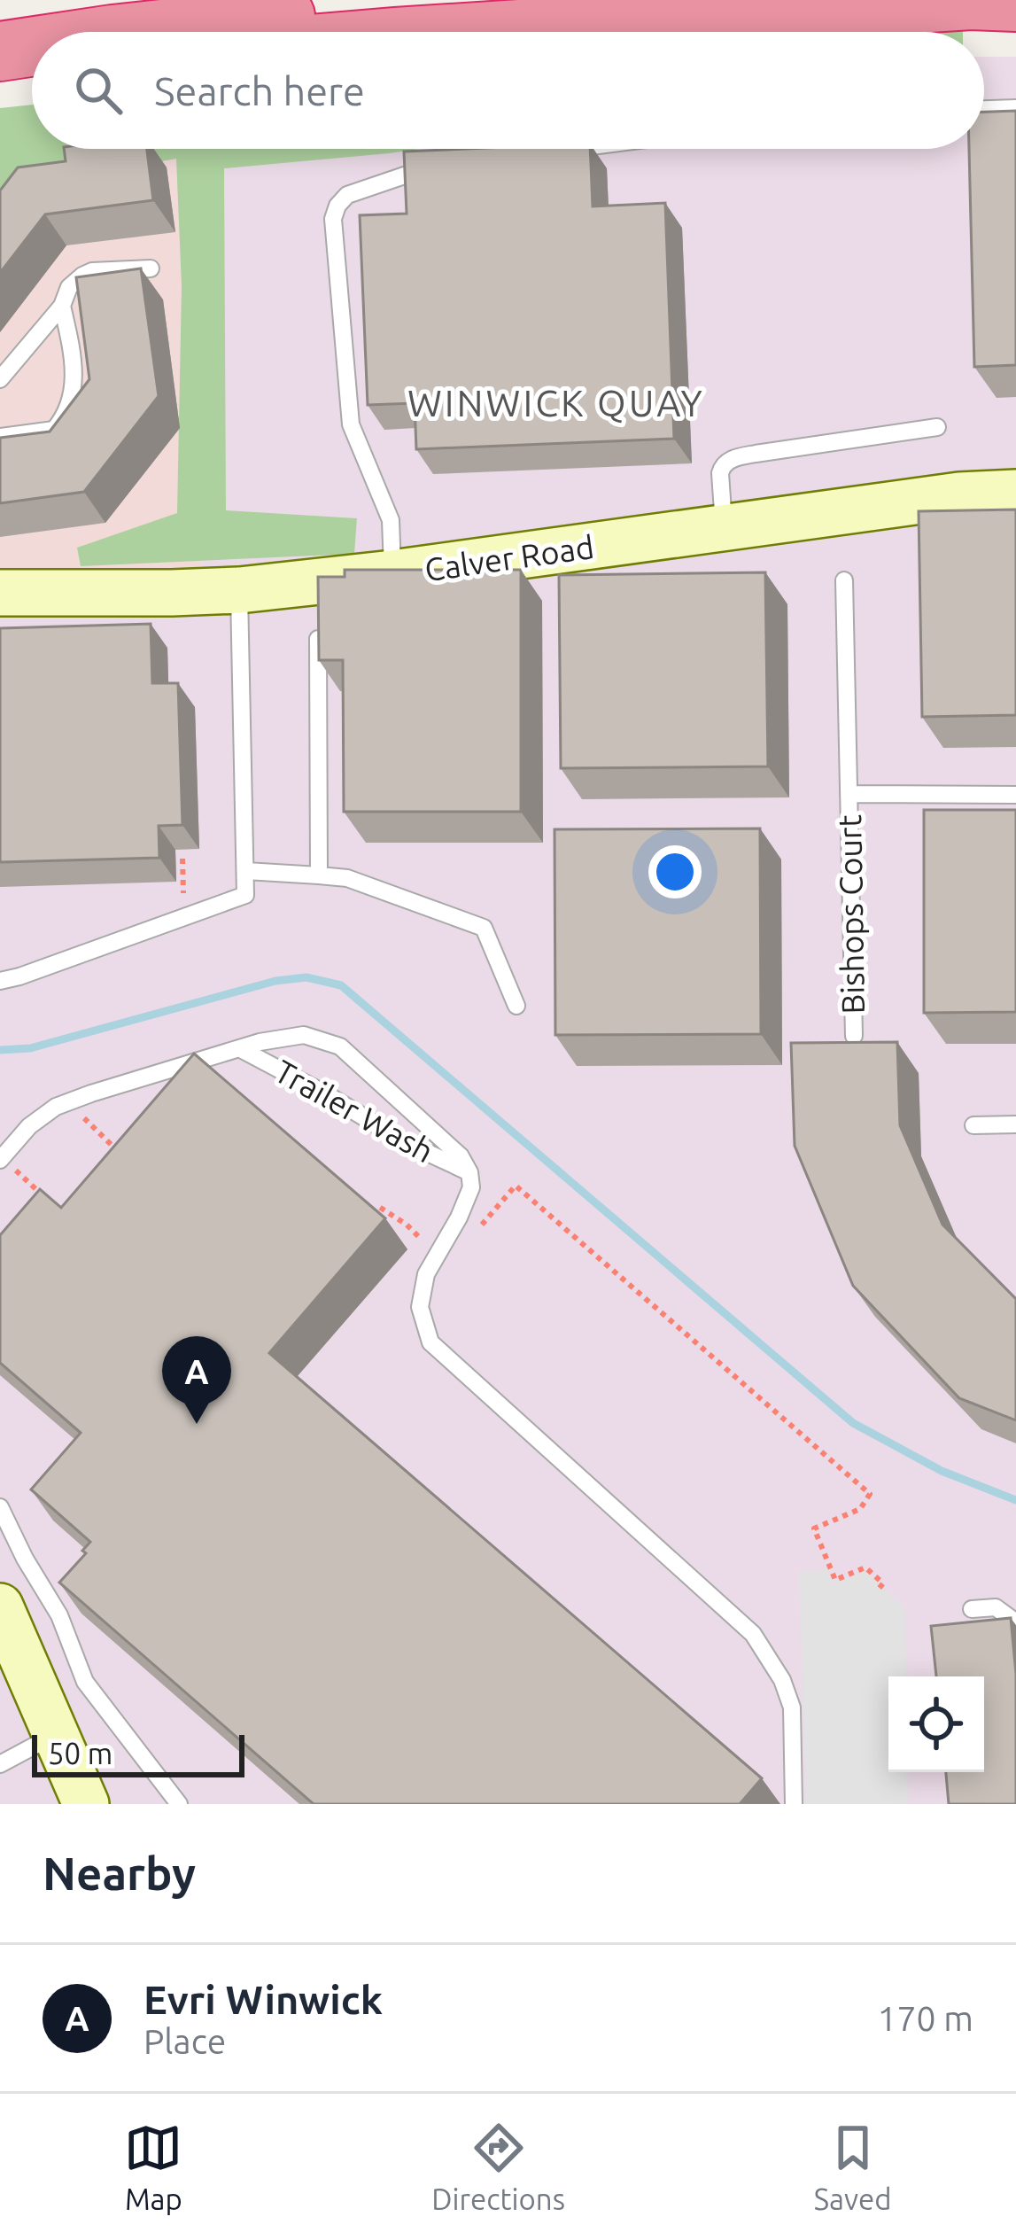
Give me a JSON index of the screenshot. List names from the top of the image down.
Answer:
{
  "streets": {
    "street": ["Calver Road"],
    "lane": ["Bishops Court", "Trailer Wash"]
  },
  "districts": ["WINWICK QUAY"],
  "scale_bar": "50 m",
  "page": {
    "search": "Search here",
    "pins": "A",
    "scale": "50 m",
    "heading": "Nearby",
    "list": [
      {
        "mark": "A",
        "name": "Evri Winwick",
        "note": "Place",
        "value": "170 m"
      }
    ],
    "nav": ["Map", "Directions", "Saved"]
  }
}
